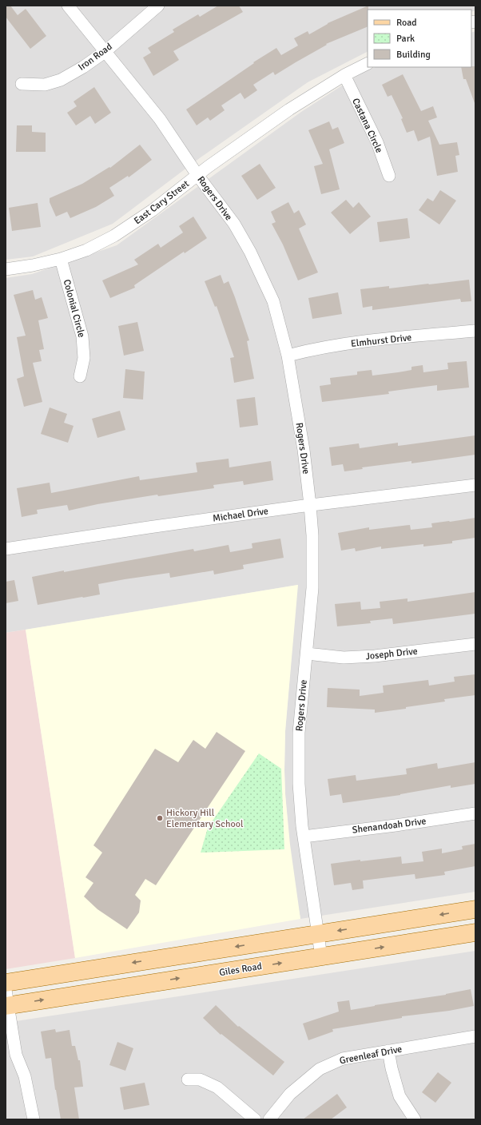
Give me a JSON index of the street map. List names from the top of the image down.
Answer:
{
  "streets": {
    "main road": ["Giles Road"],
    "street": [
      "Iron Road",
      "Castana Circle",
      "Rogers Drive",
      "East Cary Street",
      "Colonial Circle",
      "Elmhurst Drive",
      "Michael Drive",
      "Joseph Drive",
      "Shenandoah Drive",
      "Greenleaf Drive"
    ]
  },
  "crossings": [
    ["Iron Road", "Rogers Drive"],
    ["Castana Circle", "East Cary Street"],
    ["Rogers Drive", "East Cary Street"],
    ["Rogers Drive", "Elmhurst Drive"],
    ["Rogers Drive", "Michael Drive"],
    ["Rogers Drive", "Joseph Drive"],
    ["Rogers Drive", "Shenandoah Drive"],
    ["Rogers Drive", "Giles Road"],
    ["East Cary Street", "Colonial Circle"]
  ],
  "places": ["Hickory Hill Elementary School"],
  "legend": ["Road", "Park", "Building"]
}
